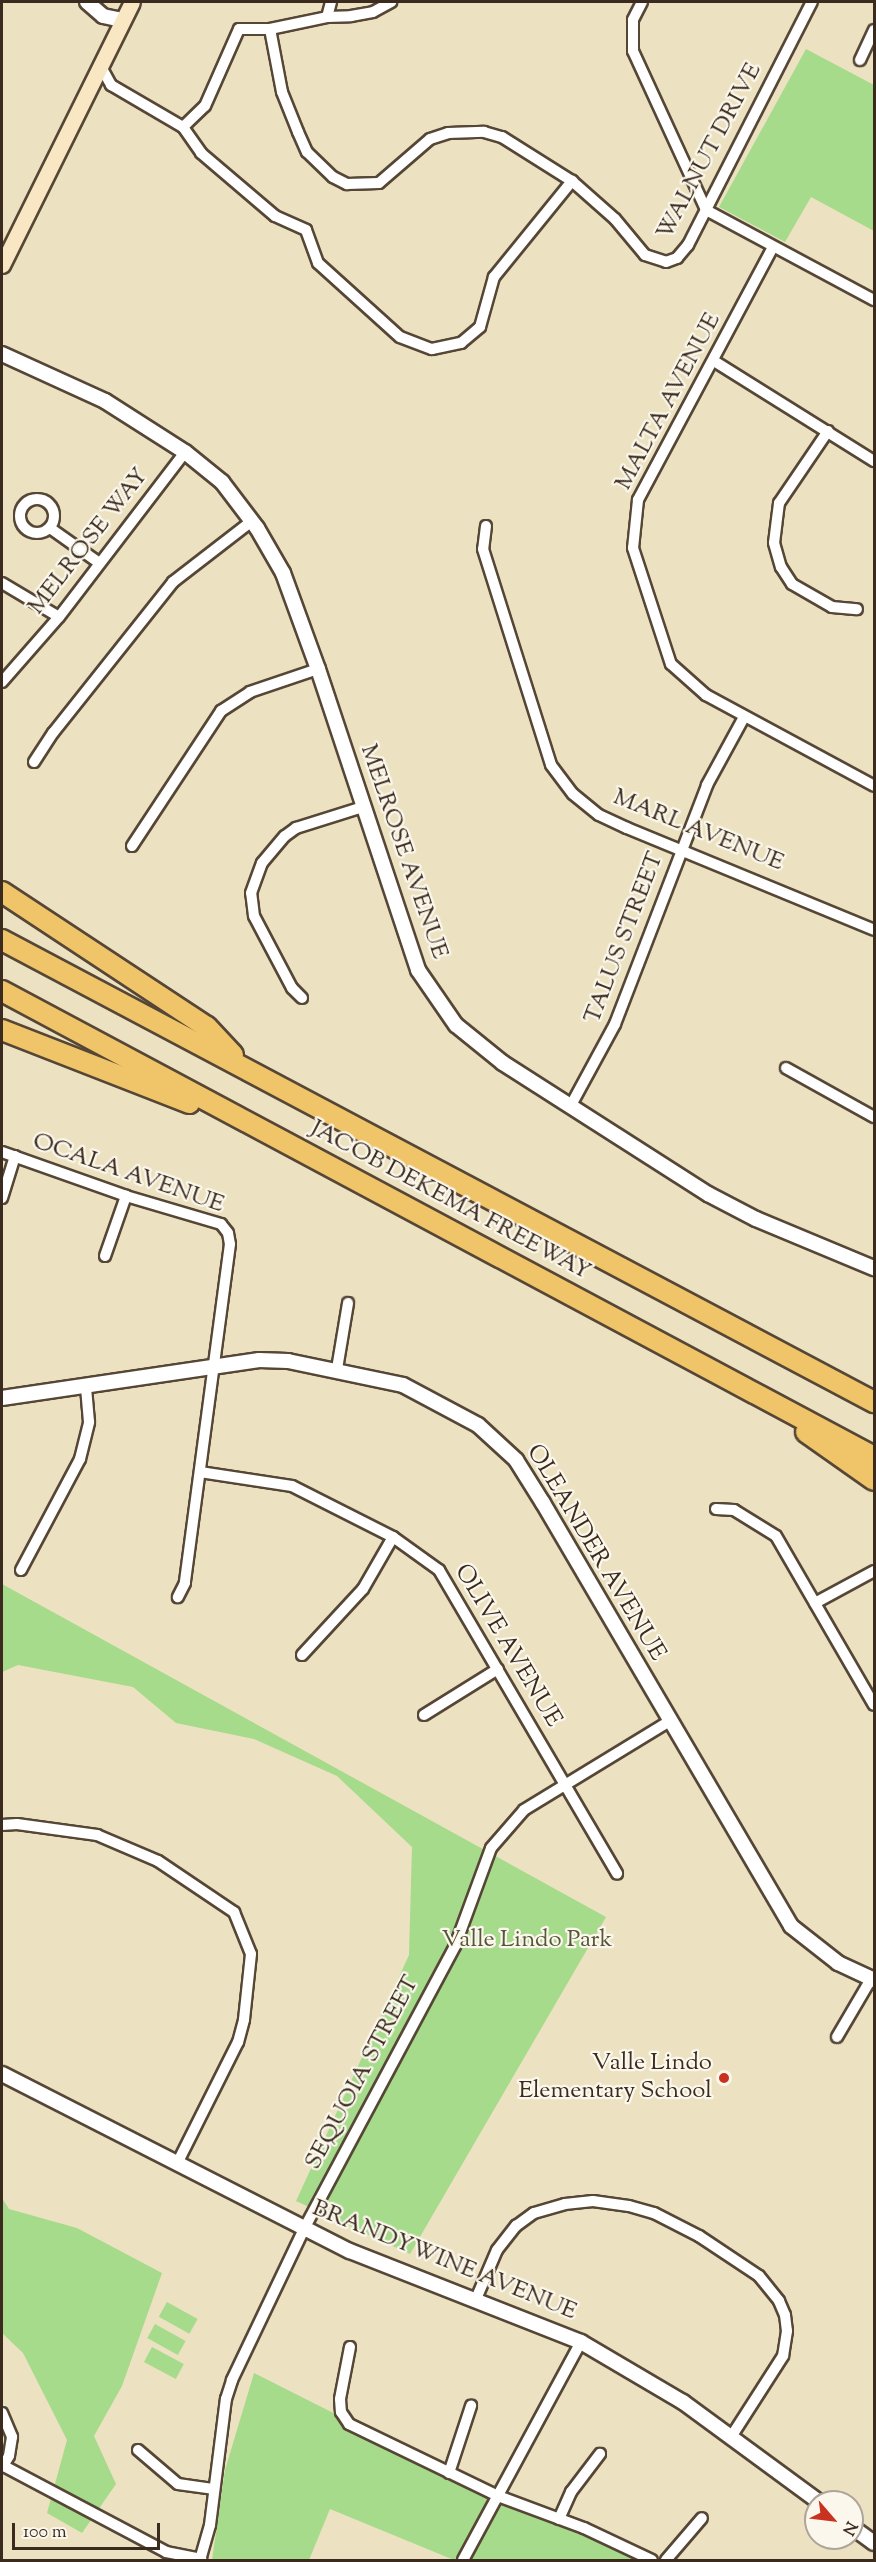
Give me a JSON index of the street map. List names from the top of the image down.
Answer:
{
  "streets": {
    "highway": ["JACOB DEKEMA FREEWAY"],
    "street": [
      "WALNUT DRIVE",
      "MALTA AVENUE",
      "MELROSE WAY",
      "MARL AVENUE",
      "MELROSE AVENUE",
      "TALUS STREET",
      "OCALA AVENUE",
      "OLEANDER AVENUE",
      "OLIVE AVENUE",
      "SEQUOIA STREET",
      "BRANDYWINE AVENUE"
    ]
  },
  "crossings": [
    ["MALTA AVENUE", "TALUS STREET"],
    ["MELROSE WAY", "MELROSE AVENUE"],
    ["MARL AVENUE", "TALUS STREET"],
    ["MELROSE AVENUE", "TALUS STREET"],
    ["OCALA AVENUE", "OLEANDER AVENUE"],
    ["OLEANDER AVENUE", "SEQUOIA STREET"],
    ["OLIVE AVENUE", "SEQUOIA STREET"],
    ["SEQUOIA STREET", "BRANDYWINE AVENUE"]
  ],
  "parks": ["Valle Lindo Park"],
  "places": ["Valle Lindo Elementary School"],
  "scale_bar": "100 m",
  "north": "bottom right"
}
